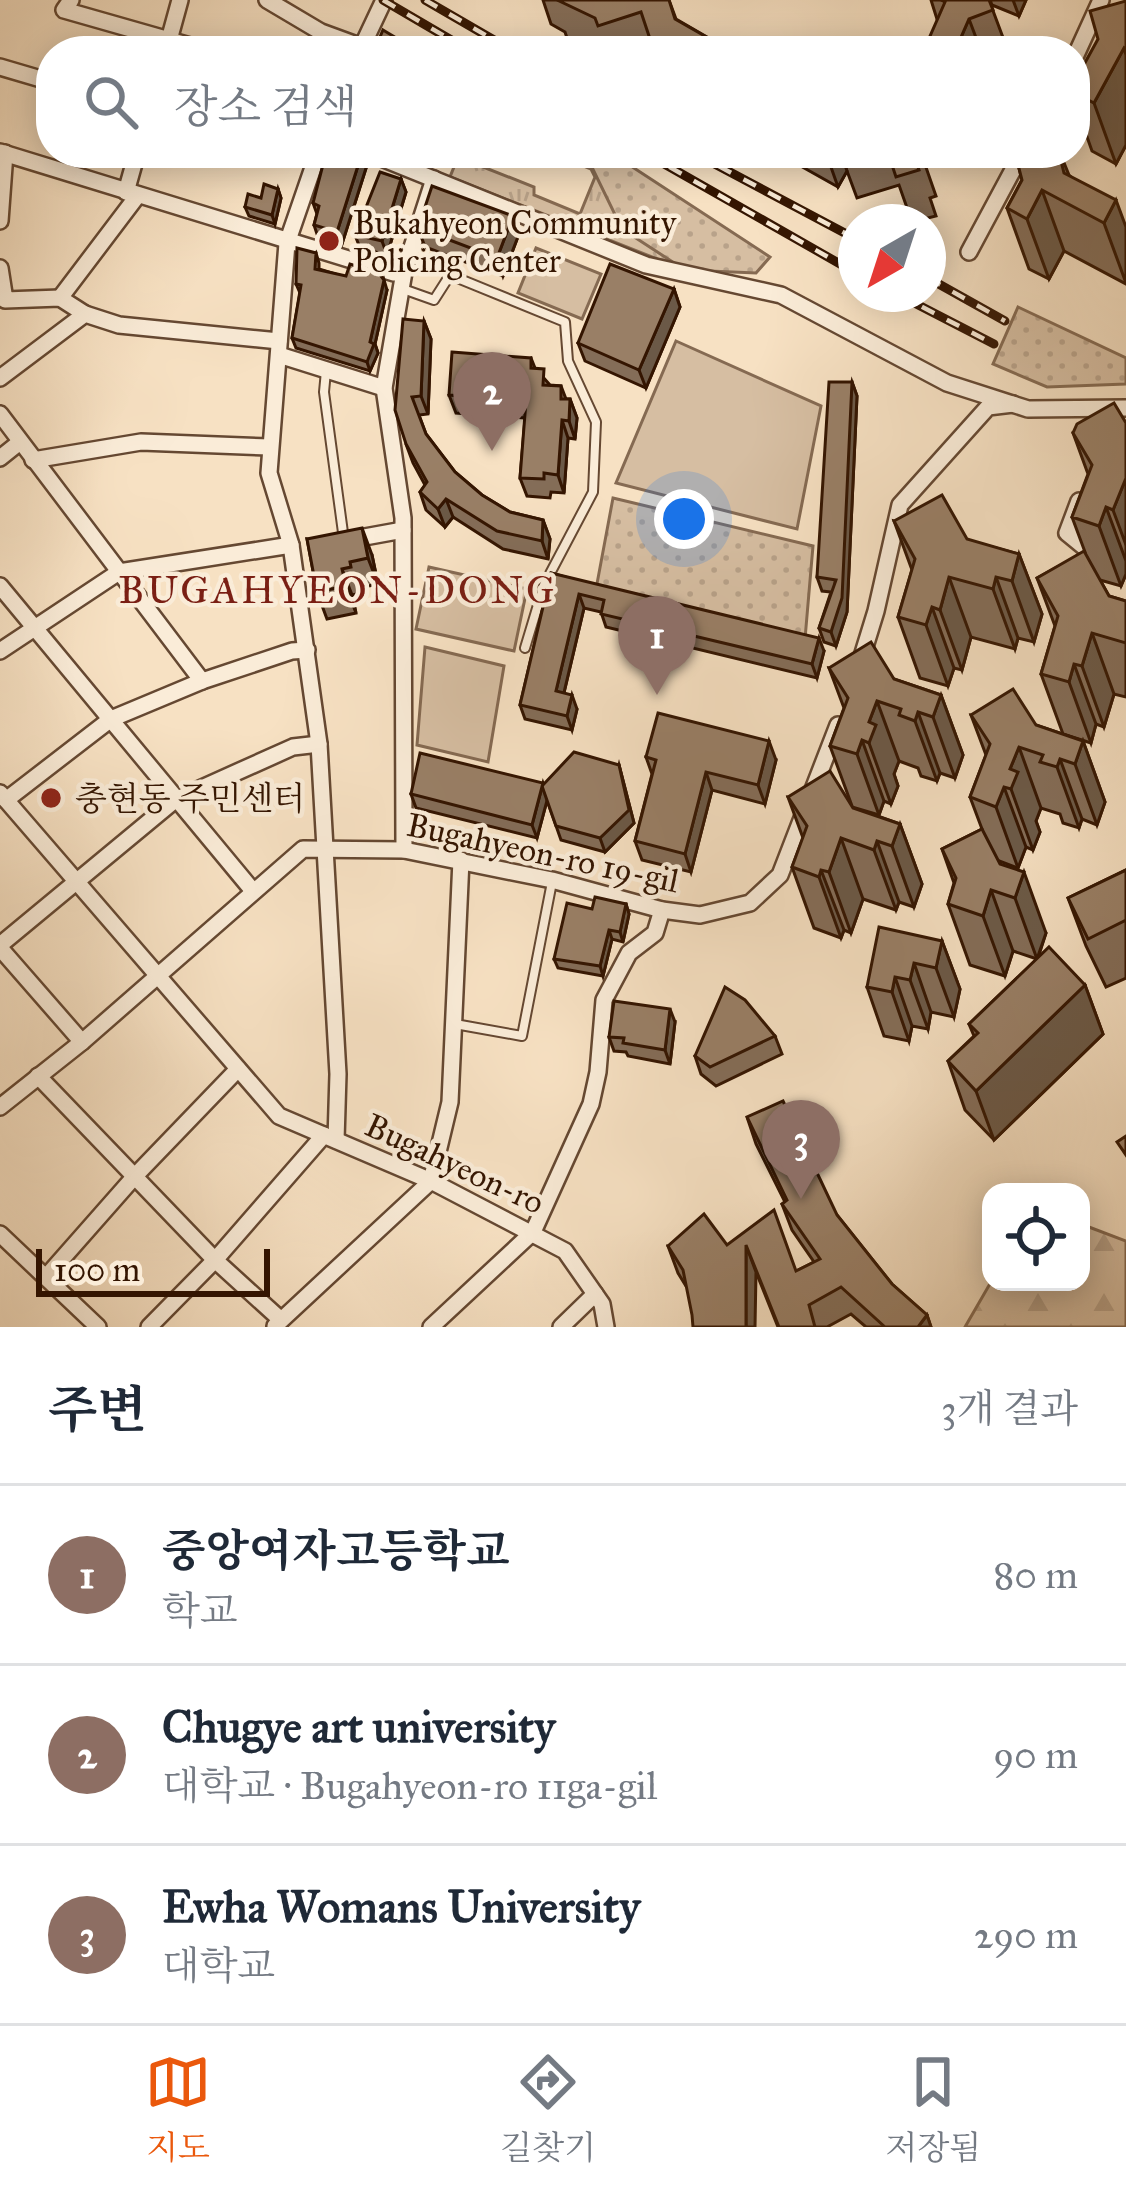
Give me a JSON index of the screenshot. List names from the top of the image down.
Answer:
{
  "streets": {
    "street": ["Bugahyeon-ro 19-gil", "Bugahyeon-ro"]
  },
  "crossings": [
    ["Bugahyeon-ro 19-gil", "Bugahyeon-ro"]
  ],
  "districts": ["BUGAHYEON-DONG"],
  "places": ["Bukahyeon Community Policing Center", "충현동 주민센터"],
  "scale_bar": "100 m",
  "north": "bottom left",
  "page": {
    "search": "장소 검색",
    "pins": ["2", "1", "3"],
    "scale": "100 m",
    "heading": ["주변", "3개 결과"],
    "list": [
      {
        "mark": "1",
        "name": "중앙여자고등학교",
        "note": "학교",
        "value": "80 m"
      },
      {
        "mark": "2",
        "name": "Chugye art university",
        "note": "대학교 · Bugahyeon-ro 11ga-gil",
        "value": "90 m"
      },
      {
        "mark": "3",
        "name": "Ewha Womans University",
        "note": "대학교",
        "value": "290 m"
      }
    ],
    "nav": ["지도", "길찾기", "저장됨"]
  }
}
